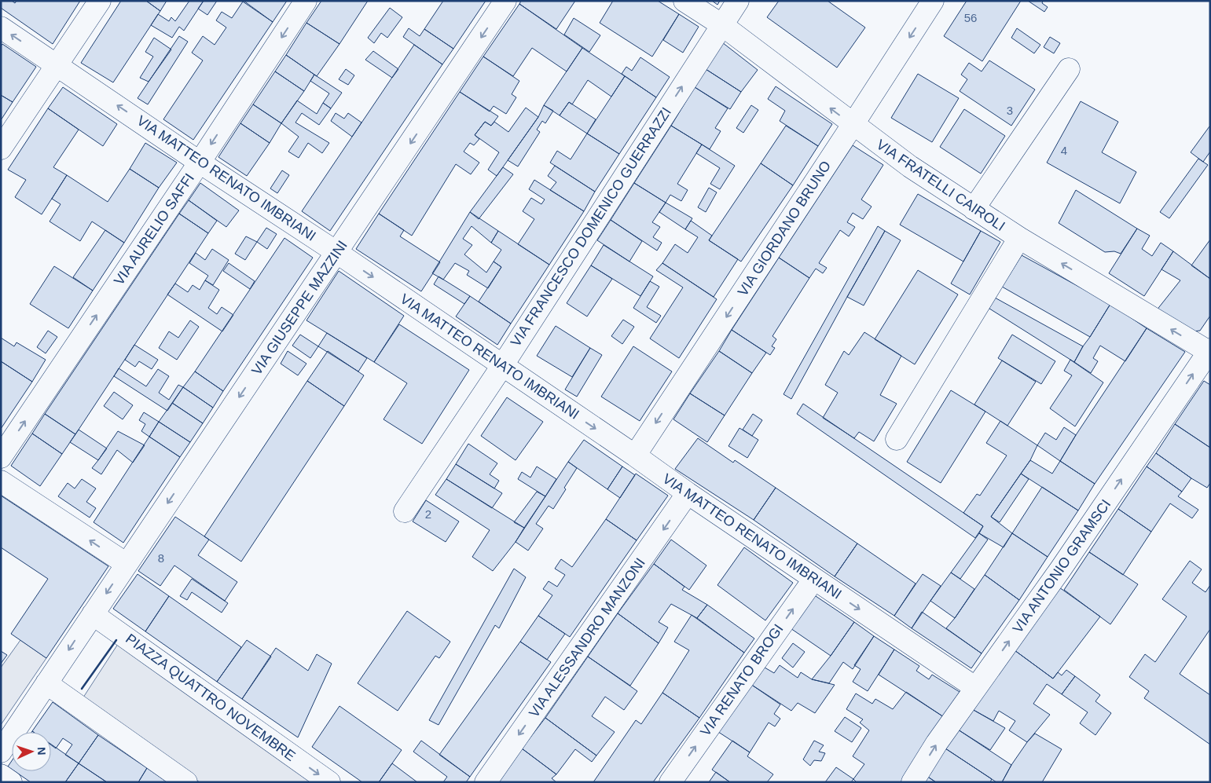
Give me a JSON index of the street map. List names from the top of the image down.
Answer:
{
  "streets": {
    "street": [
      "VIA MATTEO RENATO IMBRIANI",
      "VIA FRATELLI CAIROLI",
      "VIA FRANCESCO DOMENICO GUERRAZZI",
      "VIA GIORDANO BRUNO",
      "VIA AURELIO SAFFI",
      "VIA GIUSEPPE MAZZINI",
      "VIA ANTONIO GRAMSCI",
      "VIA ALESSANDRO MANZONI",
      "VIA RENATO BROGI",
      "PIAZZA QUATTRO NOVEMBRE"
    ]
  },
  "crossings": [
    ["VIA MATTEO RENATO IMBRIANI", "VIA FRANCESCO DOMENICO GUERRAZZI"],
    ["VIA MATTEO RENATO IMBRIANI", "VIA GIORDANO BRUNO"],
    ["VIA MATTEO RENATO IMBRIANI", "VIA AURELIO SAFFI"],
    ["VIA MATTEO RENATO IMBRIANI", "VIA GIUSEPPE MAZZINI"],
    ["VIA MATTEO RENATO IMBRIANI", "VIA ANTONIO GRAMSCI"],
    ["VIA MATTEO RENATO IMBRIANI", "VIA ALESSANDRO MANZONI"],
    ["VIA MATTEO RENATO IMBRIANI", "VIA RENATO BROGI"],
    ["VIA FRATELLI CAIROLI", "VIA FRANCESCO DOMENICO GUERRAZZI"],
    ["VIA FRATELLI CAIROLI", "VIA GIORDANO BRUNO"],
    ["VIA FRATELLI CAIROLI", "VIA ANTONIO GRAMSCI"],
    ["VIA GIUSEPPE MAZZINI", "PIAZZA QUATTRO NOVEMBRE"]
  ],
  "one_way": [
    "VIA FRATELLI CAIROLI",
    "VIA FRANCESCO DOMENICO GUERRAZZI",
    "VIA GIORDANO BRUNO",
    "VIA GIUSEPPE MAZZINI",
    "VIA ANTONIO GRAMSCI",
    "VIA ALESSANDRO MANZONI",
    "VIA RENATO BROGI"
  ],
  "house_numbers": [
    "56",
    "3",
    "4",
    "2",
    "8"
  ],
  "north": "right"
}
